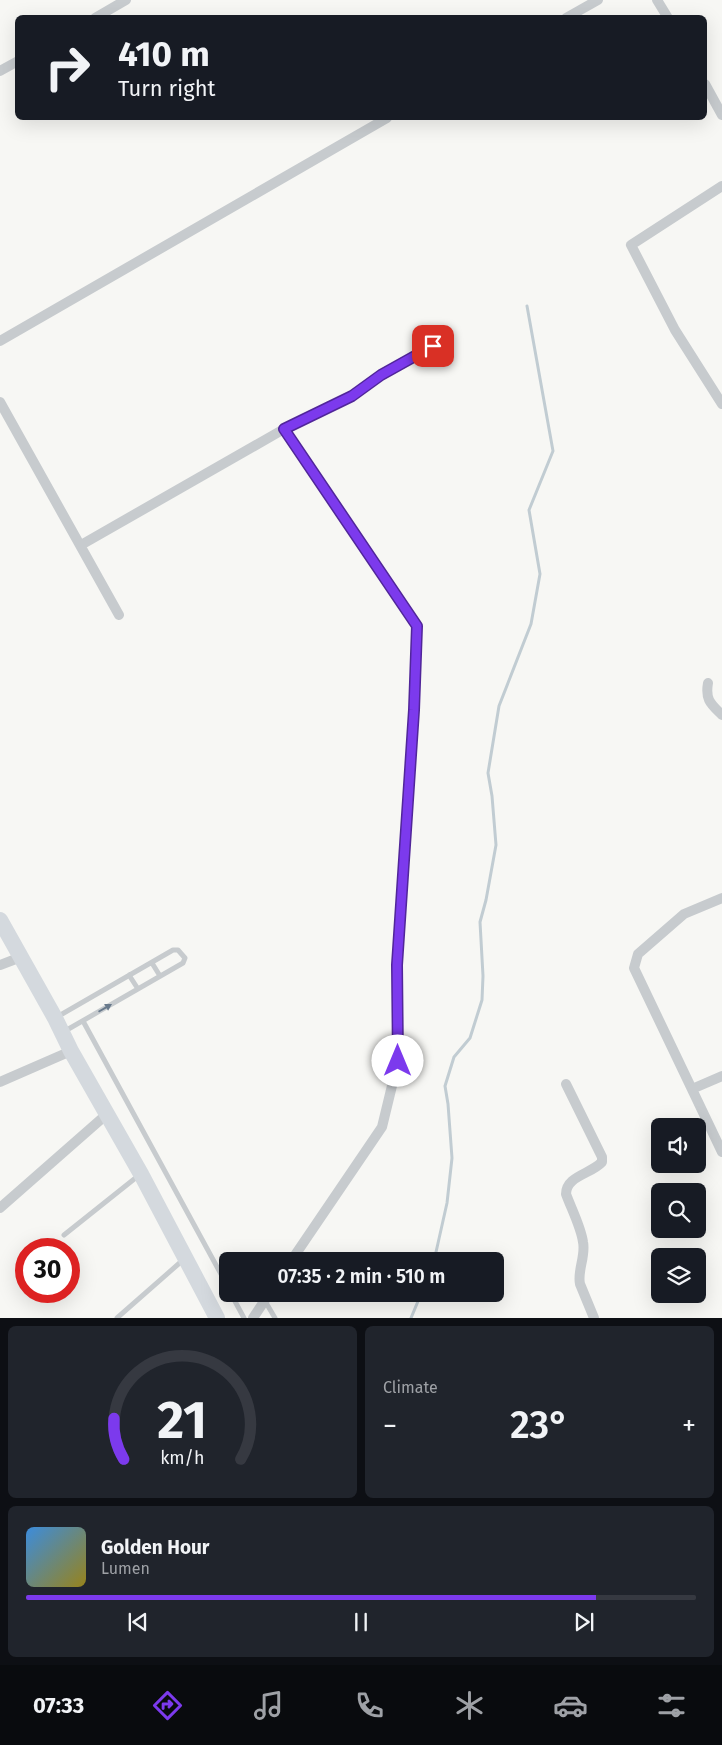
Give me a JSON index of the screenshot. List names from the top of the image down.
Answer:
{
  "page": {
    "turn": ["410 m", "Turn right"],
    "limit": "30",
    "trip": "07:35 · 2 min · 510 m",
    "tile": "Climate",
    "heat": ["−", "23°", "+"],
    "song": ["Golden Hour", "Lumen"],
    "tabs": "07:33",
    "gauge": ["21", "km/h"]
  }
}
